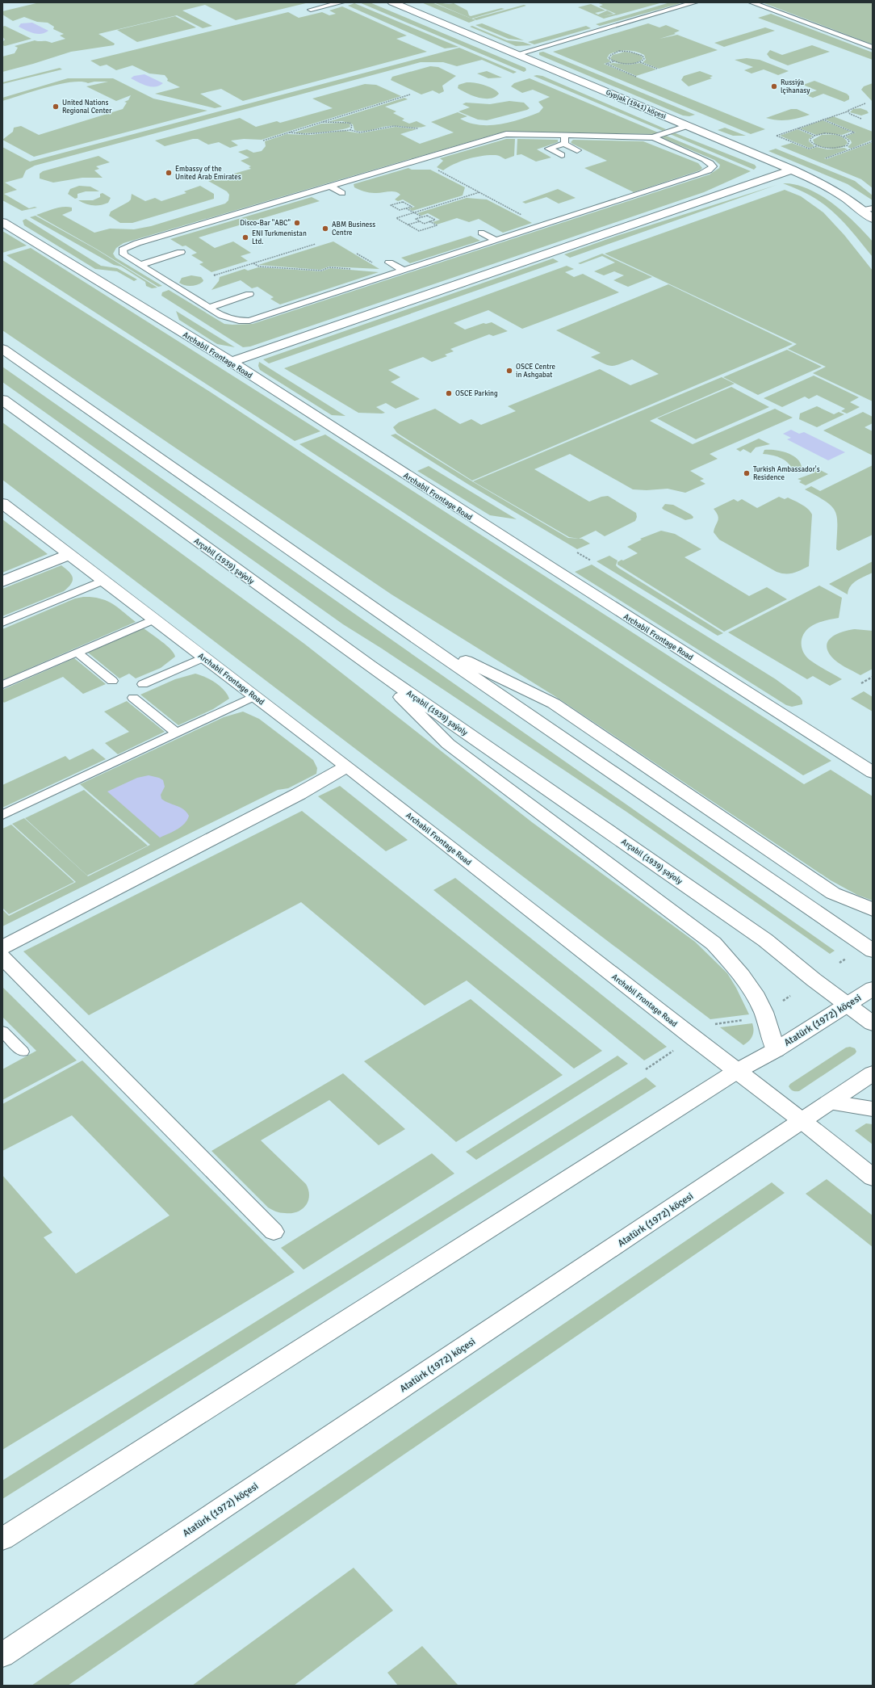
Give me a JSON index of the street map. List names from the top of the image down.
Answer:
{
  "streets": {
    "street": [
      "Gypjak (1941) köçesi",
      "Archabil Frontage Road",
      "Arçabil (1939) şaýoly",
      "Atatürk (1972) köçesi"
    ]
  },
  "crossings": [
    ["Archabil Frontage Road", "Atatürk (1972) köçesi"],
    ["Arçabil (1939) şaýoly", "Atatürk (1972) köçesi"]
  ],
  "places": [
    "Russiýa lçihanasy",
    "United Nations Regional Center",
    "Embassy of the United Arab Emirates",
    "Disco-Bar \"ABC\"",
    "ABM Business Centre",
    "ENI Turkmenistan Ltd.",
    "OSCE Centre in Ashgabat",
    "OSCE Parking",
    "Turkish Ambassador's Residence"
  ]
}
